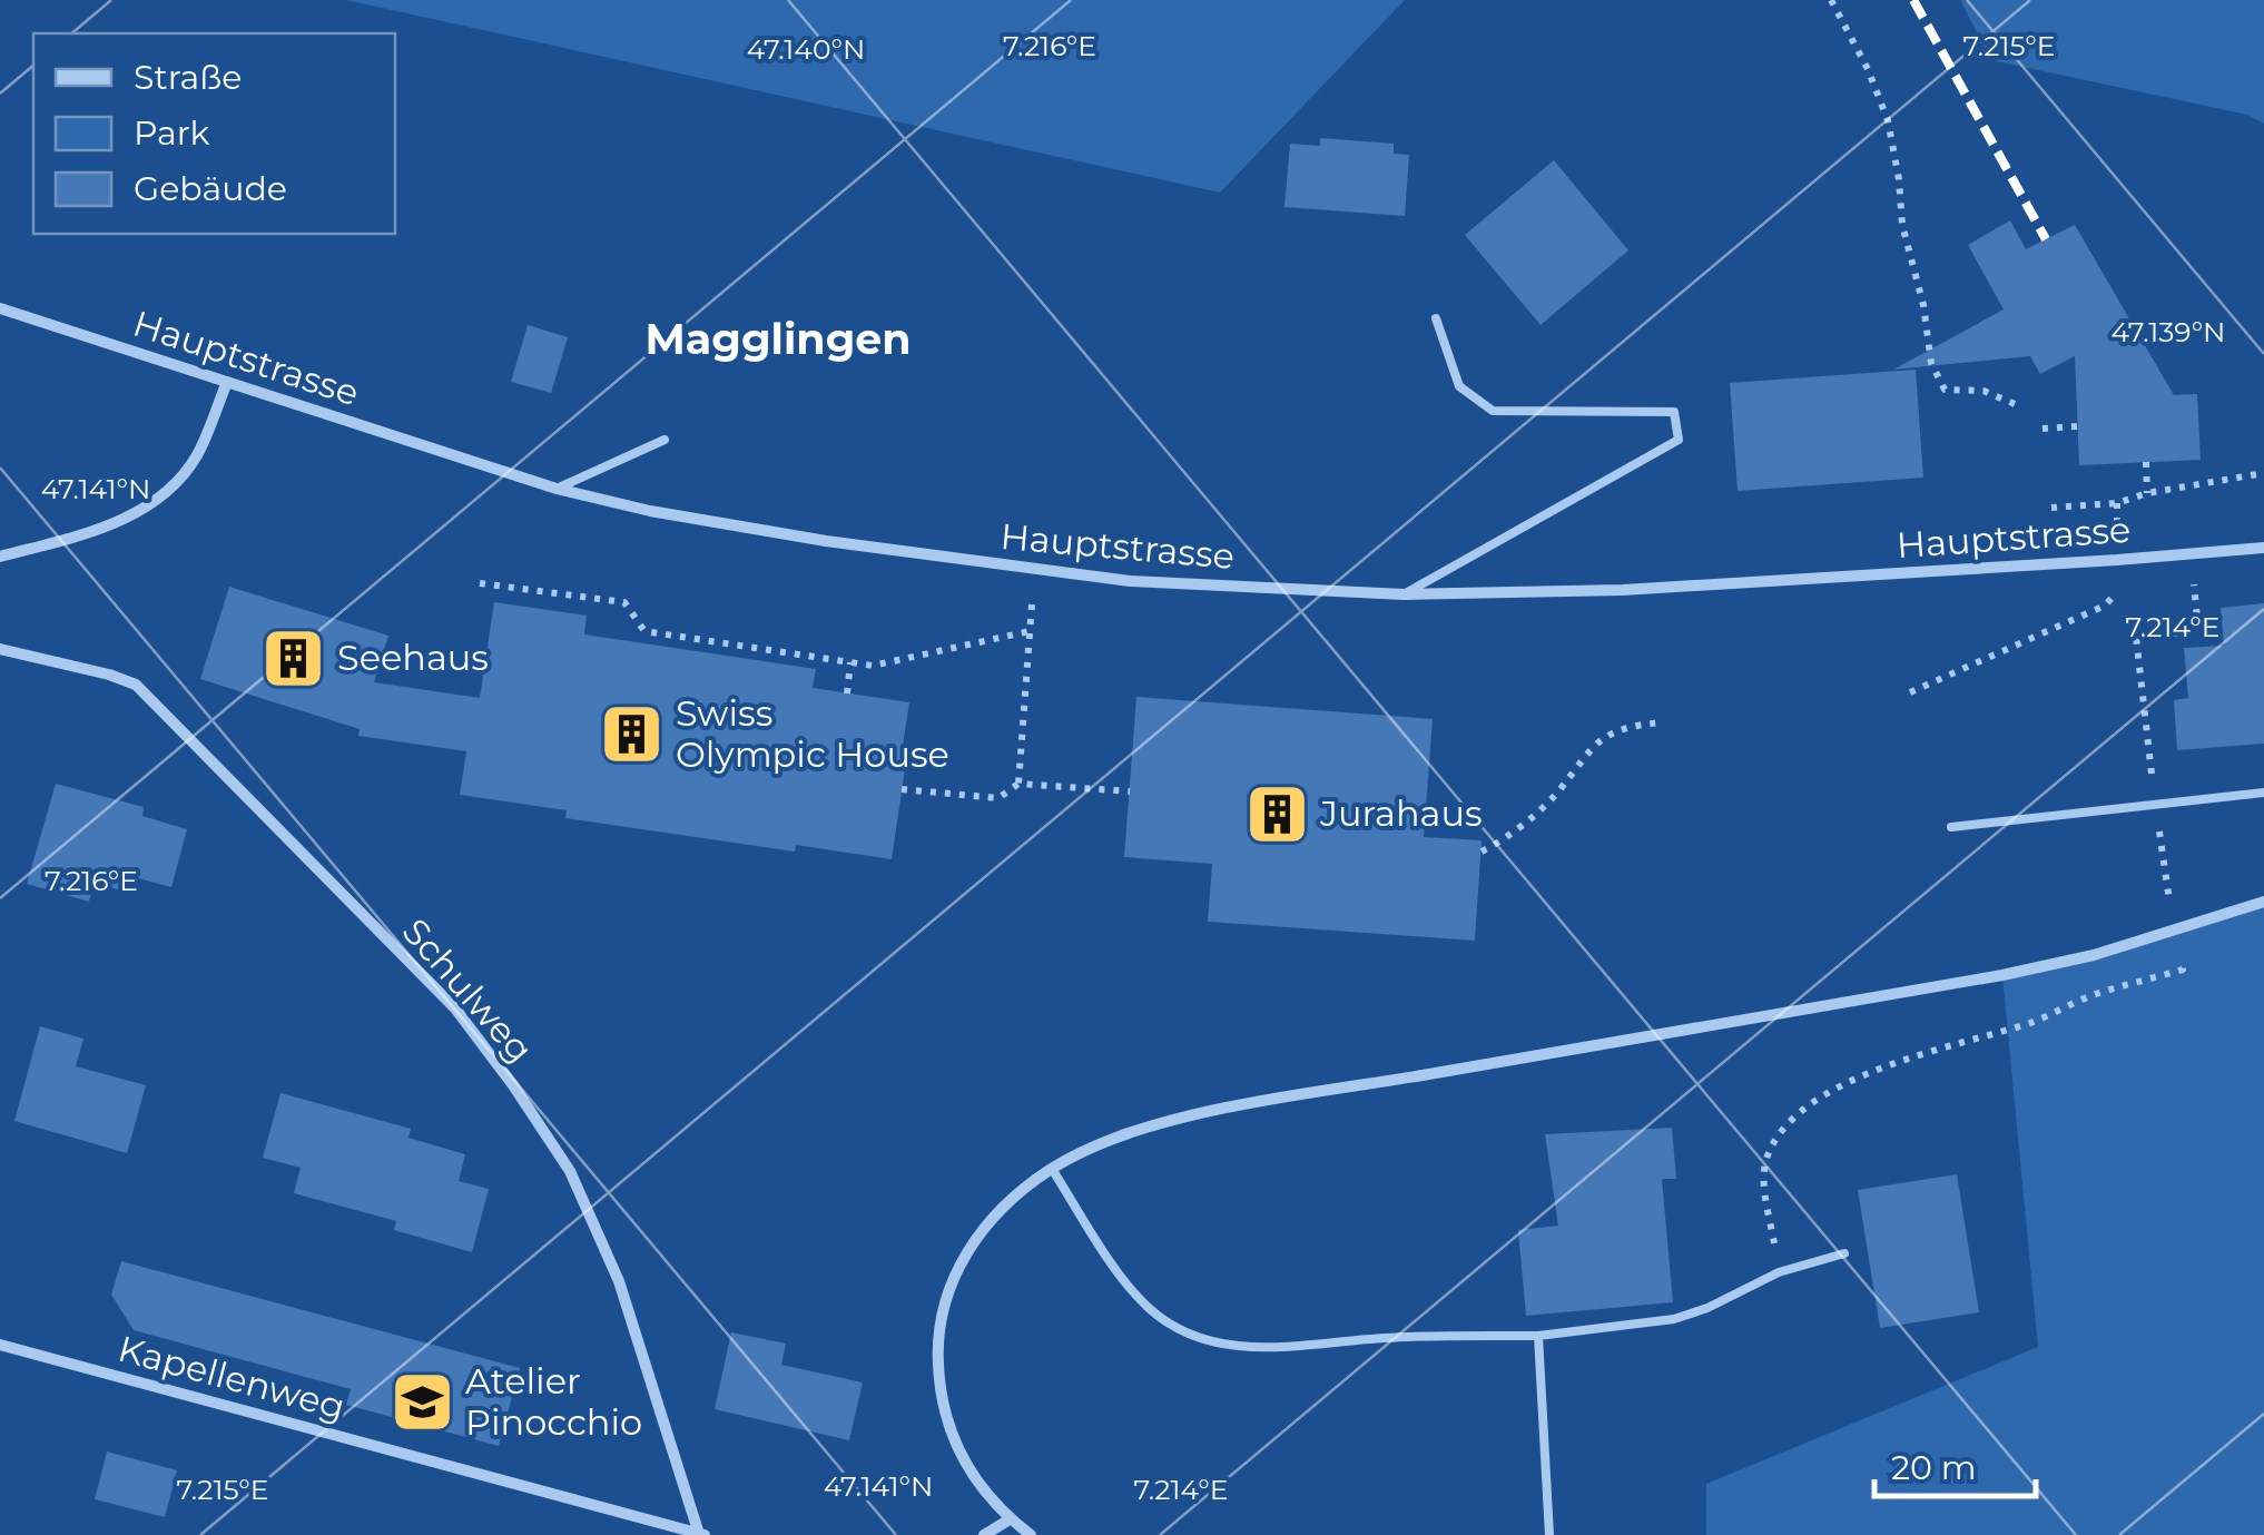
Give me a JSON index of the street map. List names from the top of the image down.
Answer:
{
  "streets": {
    "street": ["Hauptstrasse", "Schulweg", "Kapellenweg"]
  },
  "crossings": [
    ["Schulweg", "Kapellenweg"]
  ],
  "districts": ["Magglingen"],
  "places": {
    "building": ["Seehaus", "Swiss Olympic House", "Jurahaus"],
    "school or university": ["Atelier Pinocchio"]
  },
  "legend": ["Straße", "Park", "Gebäude"],
  "scale_bar": "20 m",
  "coordinates": [
    "7.216°E",
    "7.215°E",
    "47.140°N",
    "47.139°N",
    "47.141°N",
    "7.214°E"
  ]
}
